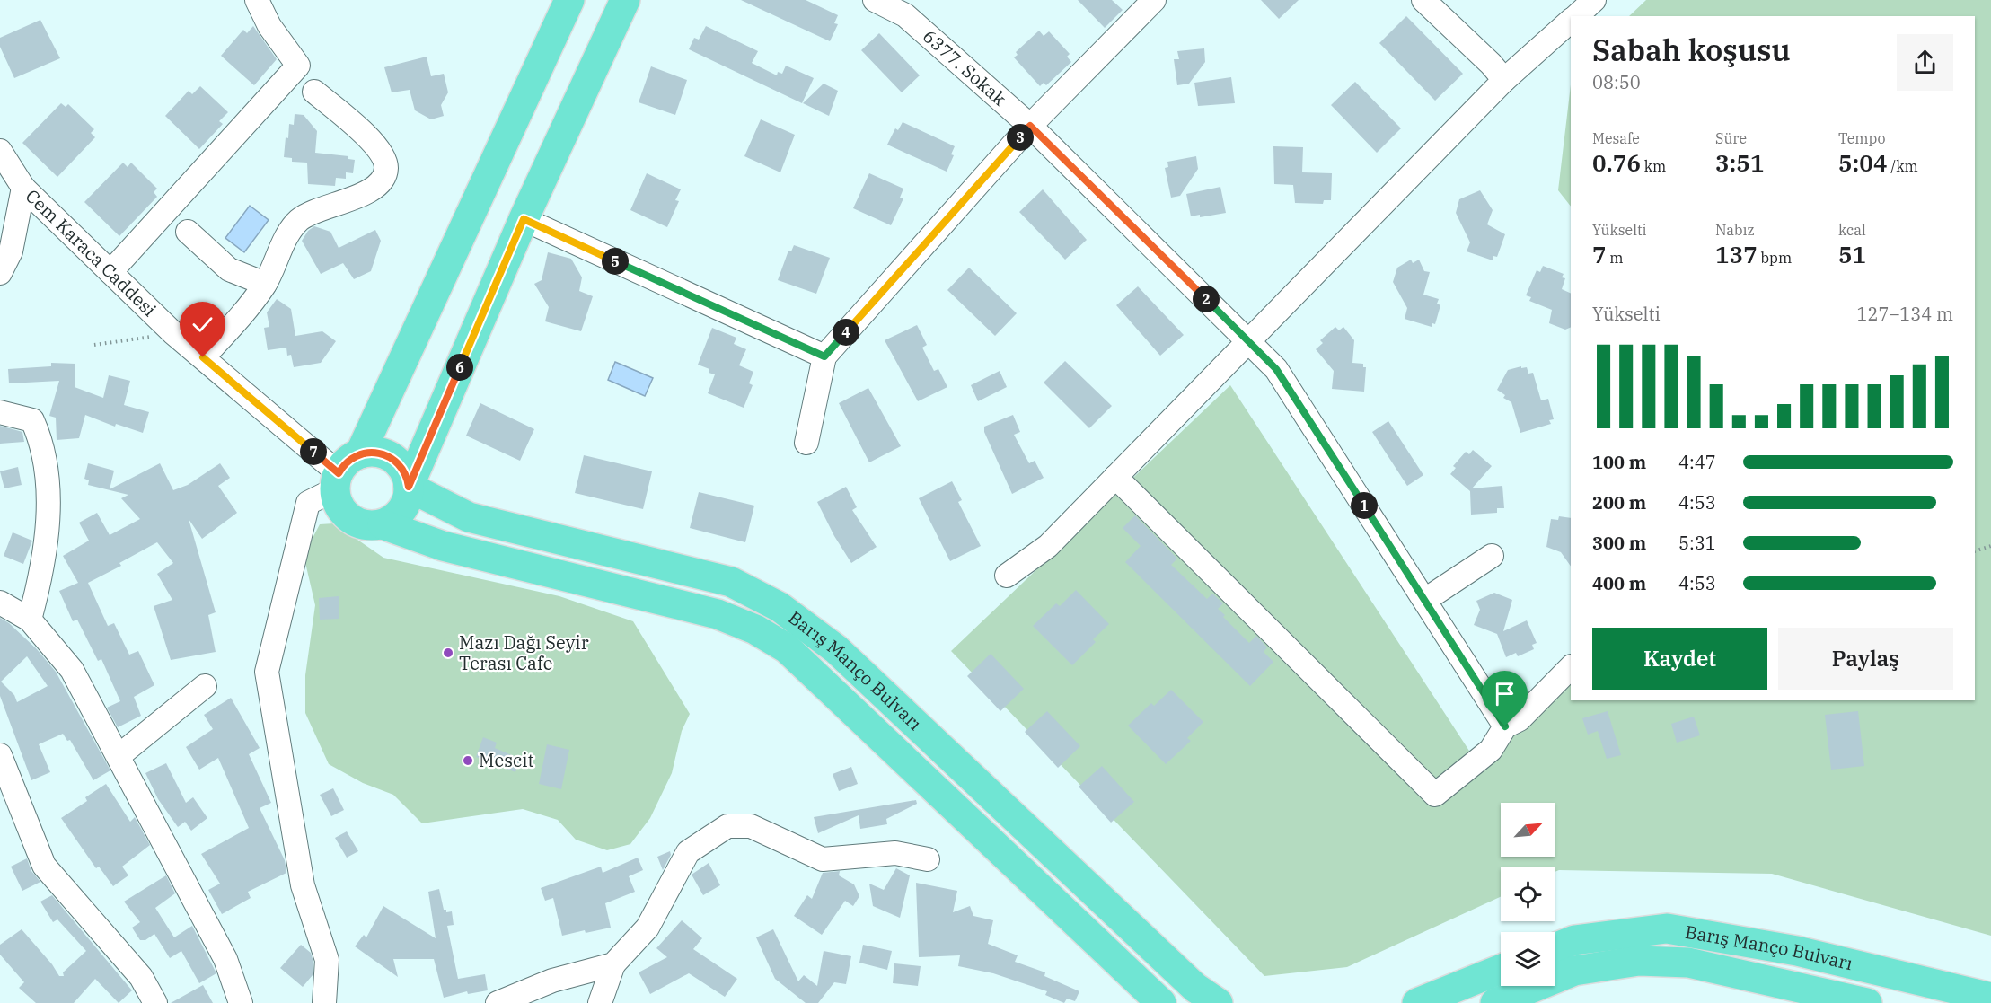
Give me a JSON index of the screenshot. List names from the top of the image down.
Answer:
{
  "streets": {
    "main road": ["Barış Manço Bulvarı"],
    "street": ["6377. Sokak", "Cem Karaca Caddesi"]
  },
  "crossings": [
    ["Cem Karaca Caddesi", "Barış Manço Bulvarı"]
  ],
  "places": ["Mazı Dağı Seyir Terası Cafe", "Mescit"],
  "north": "top right",
  "page": {
    "heading": ["Sabah koşusu", "08:50"],
    "stats": [
      ["Mesafe", "0.76 km"],
      ["Süre", "3:51"],
      ["Tempo", "5:04 /km"],
      ["Yükselti", "7 m"],
      ["Nabız", "137 bpm"],
      ["kcal", "51"]
    ],
    "pins": [
      "3",
      "5",
      "2",
      "4",
      "6",
      "7",
      "1"
    ],
    "chart": ["Yükselti", "127–134 m"],
    "list": [
      {
        "name": "100 m",
        "note": "4:47"
      },
      {
        "name": "200 m",
        "note": "4:53"
      },
      {
        "name": "300 m",
        "note": "5:31"
      },
      {
        "name": "400 m",
        "note": "4:53"
      }
    ],
    "buttons": ["Kaydet", "Paylaş"]
  }
}
